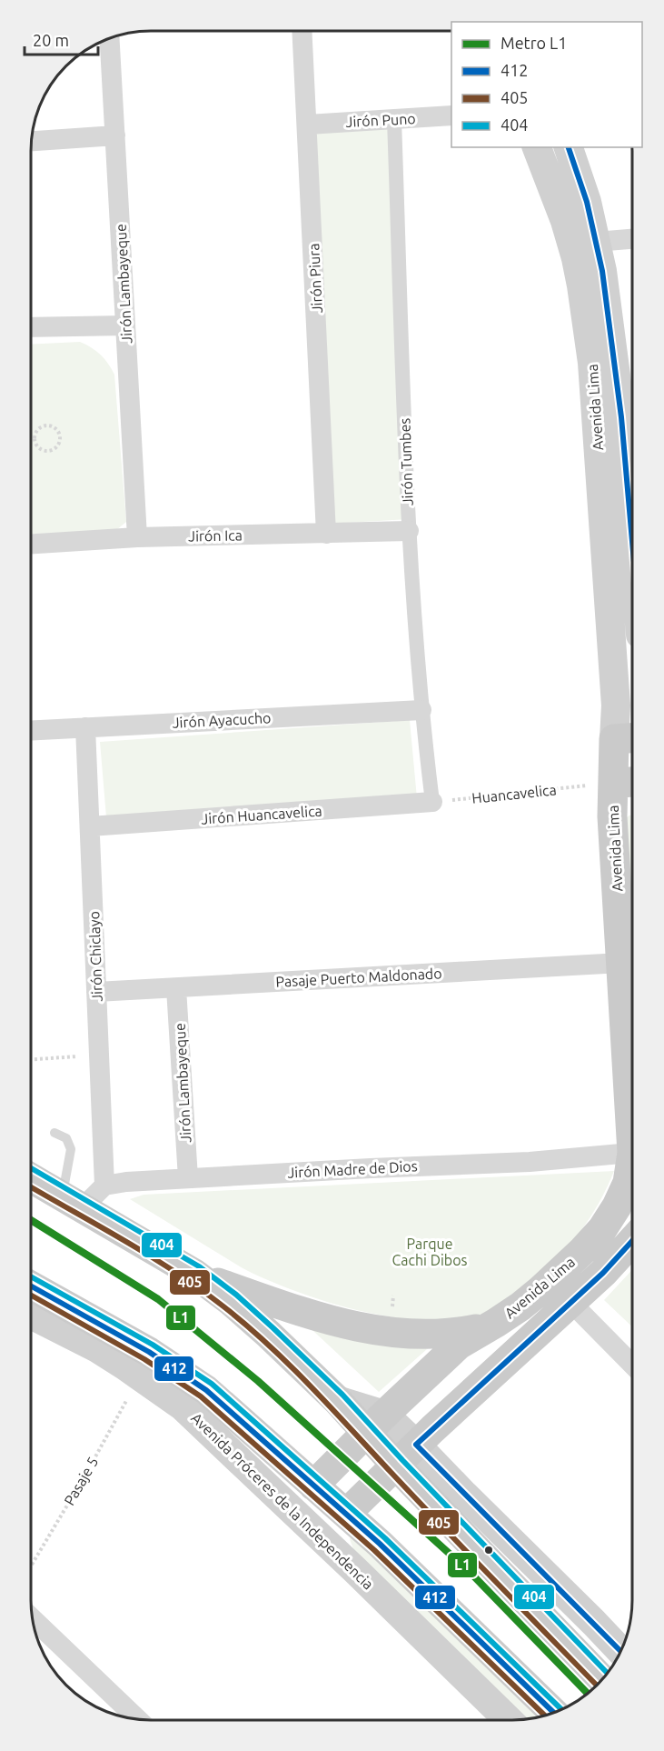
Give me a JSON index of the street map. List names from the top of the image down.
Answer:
{
  "streets": {
    "main road": ["Avenida Lima", "Avenida Próceres de la Independencia"],
    "street": [
      "Jirón Puno",
      "Jirón Piura",
      "Jirón Lambayeque",
      "Jirón Tumbes",
      "Jirón Ica",
      "Jirón Ayacucho",
      "Jirón Huancavelica",
      "Jirón Chiclayo",
      "Pasaje Puerto Maldonado",
      "Jirón Madre de Dios"
    ],
    "path": ["Huancavelica", "Pasaje 5"]
  },
  "crossings": [
    ["Jirón Puno", "Jirón Piura"],
    ["Jirón Puno", "Jirón Tumbes"],
    ["Jirón Piura", "Jirón Ica"],
    ["Jirón Lambayeque", "Jirón Ica"],
    ["Jirón Lambayeque", "Pasaje Puerto Maldonado"],
    ["Jirón Lambayeque", "Jirón Madre de Dios"],
    ["Avenida Lima", "Huancavelica"],
    ["Avenida Lima", "Pasaje Puerto Maldonado"],
    ["Avenida Lima", "Avenida Próceres de la Independencia"],
    ["Jirón Tumbes", "Jirón Ica"],
    ["Jirón Tumbes", "Jirón Ayacucho"],
    ["Jirón Tumbes", "Huancavelica"],
    ["Jirón Tumbes", "Jirón Huancavelica"],
    ["Jirón Ayacucho", "Jirón Chiclayo"],
    ["Huancavelica", "Jirón Huancavelica"],
    ["Jirón Huancavelica", "Jirón Chiclayo"],
    ["Jirón Chiclayo", "Pasaje Puerto Maldonado"],
    ["Jirón Chiclayo", "Jirón Madre de Dios"]
  ],
  "parks": ["Parque Cachi Dibos"],
  "lines": [
    "transit line 412",
    "transit line 404",
    "transit line 405",
    "metro line L1"
  ],
  "legend": [
    "Metro L1",
    "412",
    "405",
    "404"
  ],
  "scale_bar": "20 m"
}
